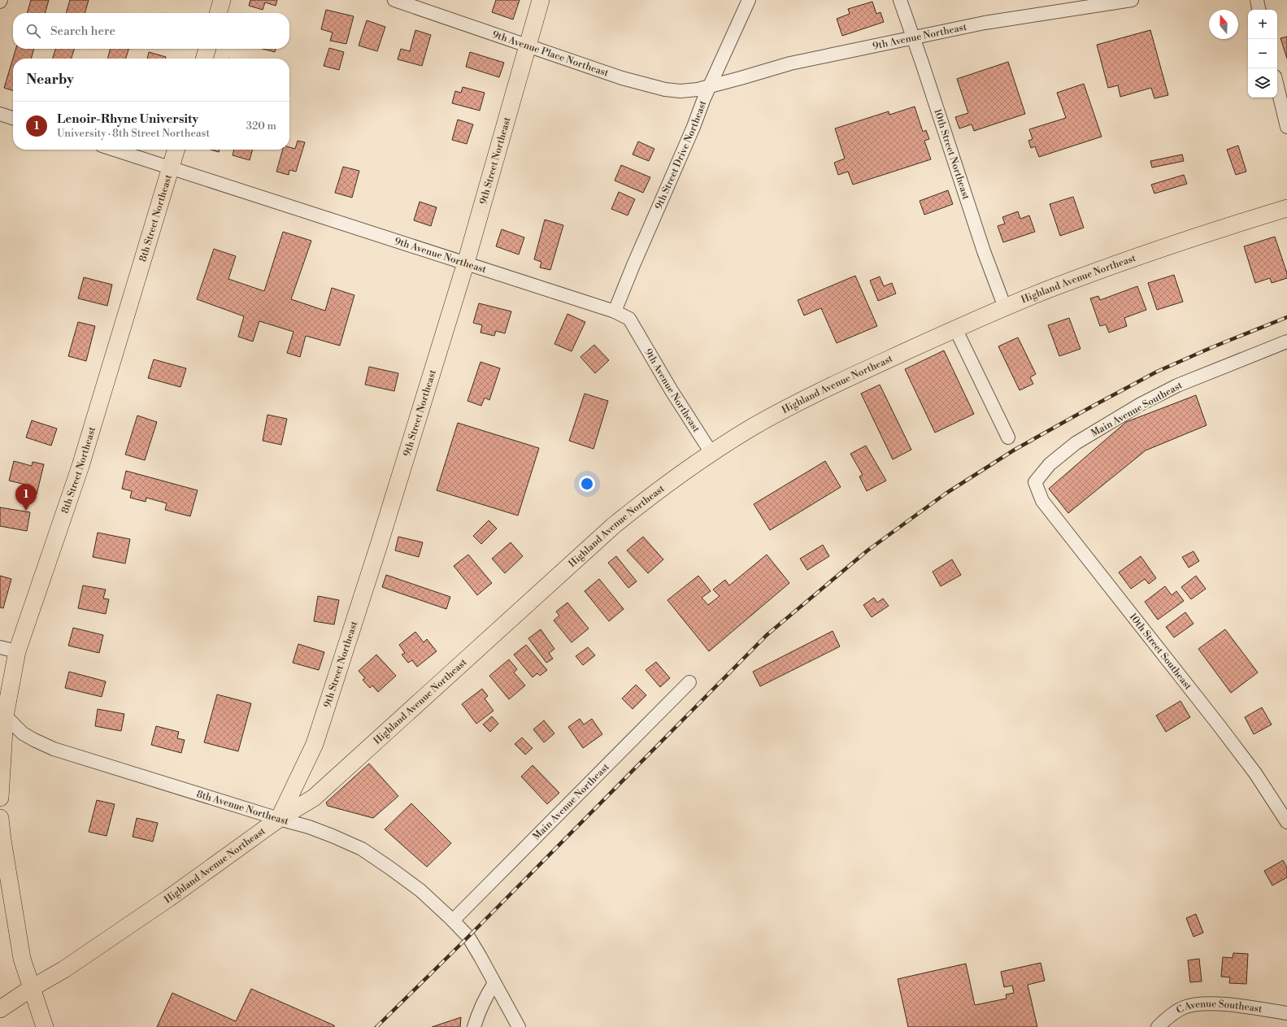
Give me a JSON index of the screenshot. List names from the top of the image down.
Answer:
{
  "streets": {
    "main road": ["9th Street Northeast", "8th Street Northeast", "Highland Avenue Northeast"],
    "street": [
      "9th Avenue Northeast",
      "9th Avenue Place Northeast",
      "10th Street Northeast",
      "9th Street Drive Northeast",
      "Main Avenue Southeast",
      "10th Street Southeast",
      "Main Avenue Northeast",
      "8th Avenue Northeast",
      "C Avenue Southeast"
    ]
  },
  "crossings": [
    ["9th Avenue Northeast", "9th Avenue Place Northeast"],
    ["9th Avenue Northeast", "10th Street Northeast"],
    ["9th Avenue Northeast", "9th Street Drive Northeast"],
    ["9th Avenue Northeast", "9th Street Northeast"],
    ["9th Avenue Northeast", "8th Street Northeast"],
    ["9th Avenue Northeast", "Highland Avenue Northeast"],
    ["9th Avenue Place Northeast", "9th Street Drive Northeast"],
    ["9th Avenue Place Northeast", "9th Street Northeast"],
    ["10th Street Northeast", "Highland Avenue Northeast"],
    ["9th Street Northeast", "Highland Avenue Northeast"],
    ["9th Street Northeast", "8th Avenue Northeast"],
    ["8th Street Northeast", "8th Avenue Northeast"],
    ["Highland Avenue Northeast", "8th Avenue Northeast"],
    ["Main Avenue Southeast", "10th Street Southeast"],
    ["Main Avenue Northeast", "8th Avenue Northeast"]
  ],
  "north": "top",
  "page": {
    "map_buttons": ["+", "−"],
    "search": "Search here",
    "heading": "Nearby",
    "list": [
      {
        "mark": "1",
        "name": "Lenoir-Rhyne University",
        "note": "University · 8th Street Northeast",
        "value": "320 m"
      }
    ],
    "pins": "1"
  }
}
